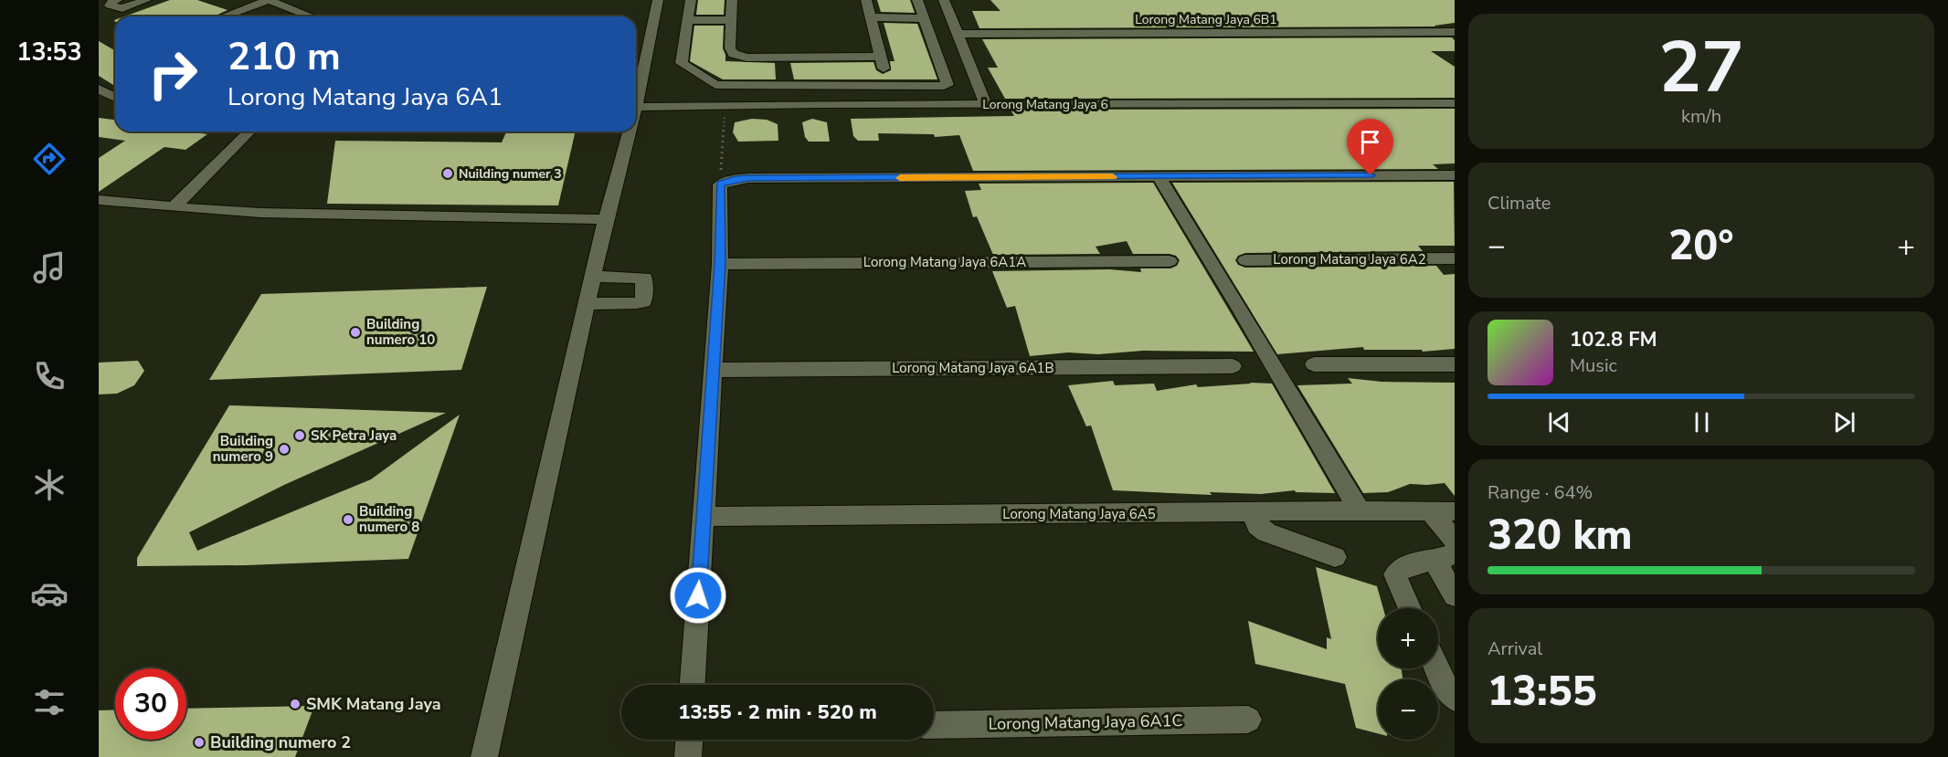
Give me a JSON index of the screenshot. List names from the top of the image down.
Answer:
{
  "streets": {
    "street": [
      "Lorong Matang Jaya 6B1",
      "Lorong Matang Jaya 6",
      "Lorong Matang Jaya 6A2",
      "Lorong Matang Jaya 6A1A",
      "Lorong Matang Jaya 6A1B",
      "Lorong Matang Jaya 6A5",
      "Lorong Matang Jaya 6A1C"
    ]
  },
  "places": [
    "Nuilding numer 3",
    "Building numero 10",
    "SK Petra Jaya",
    "Building numero 9",
    "Building numero 8",
    "SMK Matang Jaya",
    "Building numero 2"
  ],
  "page": {
    "tabs": "13:53",
    "tile": [
      ["27", "km/h"],
      "Climate",
      ["Range · 64%", "320 km"],
      ["Arrival", "13:55"]
    ],
    "turn": ["210 m", "Lorong Matang Jaya 6A1"],
    "heat": ["−", "20°", "+"],
    "song": ["102.8 FM", "Music"],
    "map_buttons": ["+", "−"],
    "limit": "30",
    "trip": "13:55 · 2 min · 520 m"
  }
}
